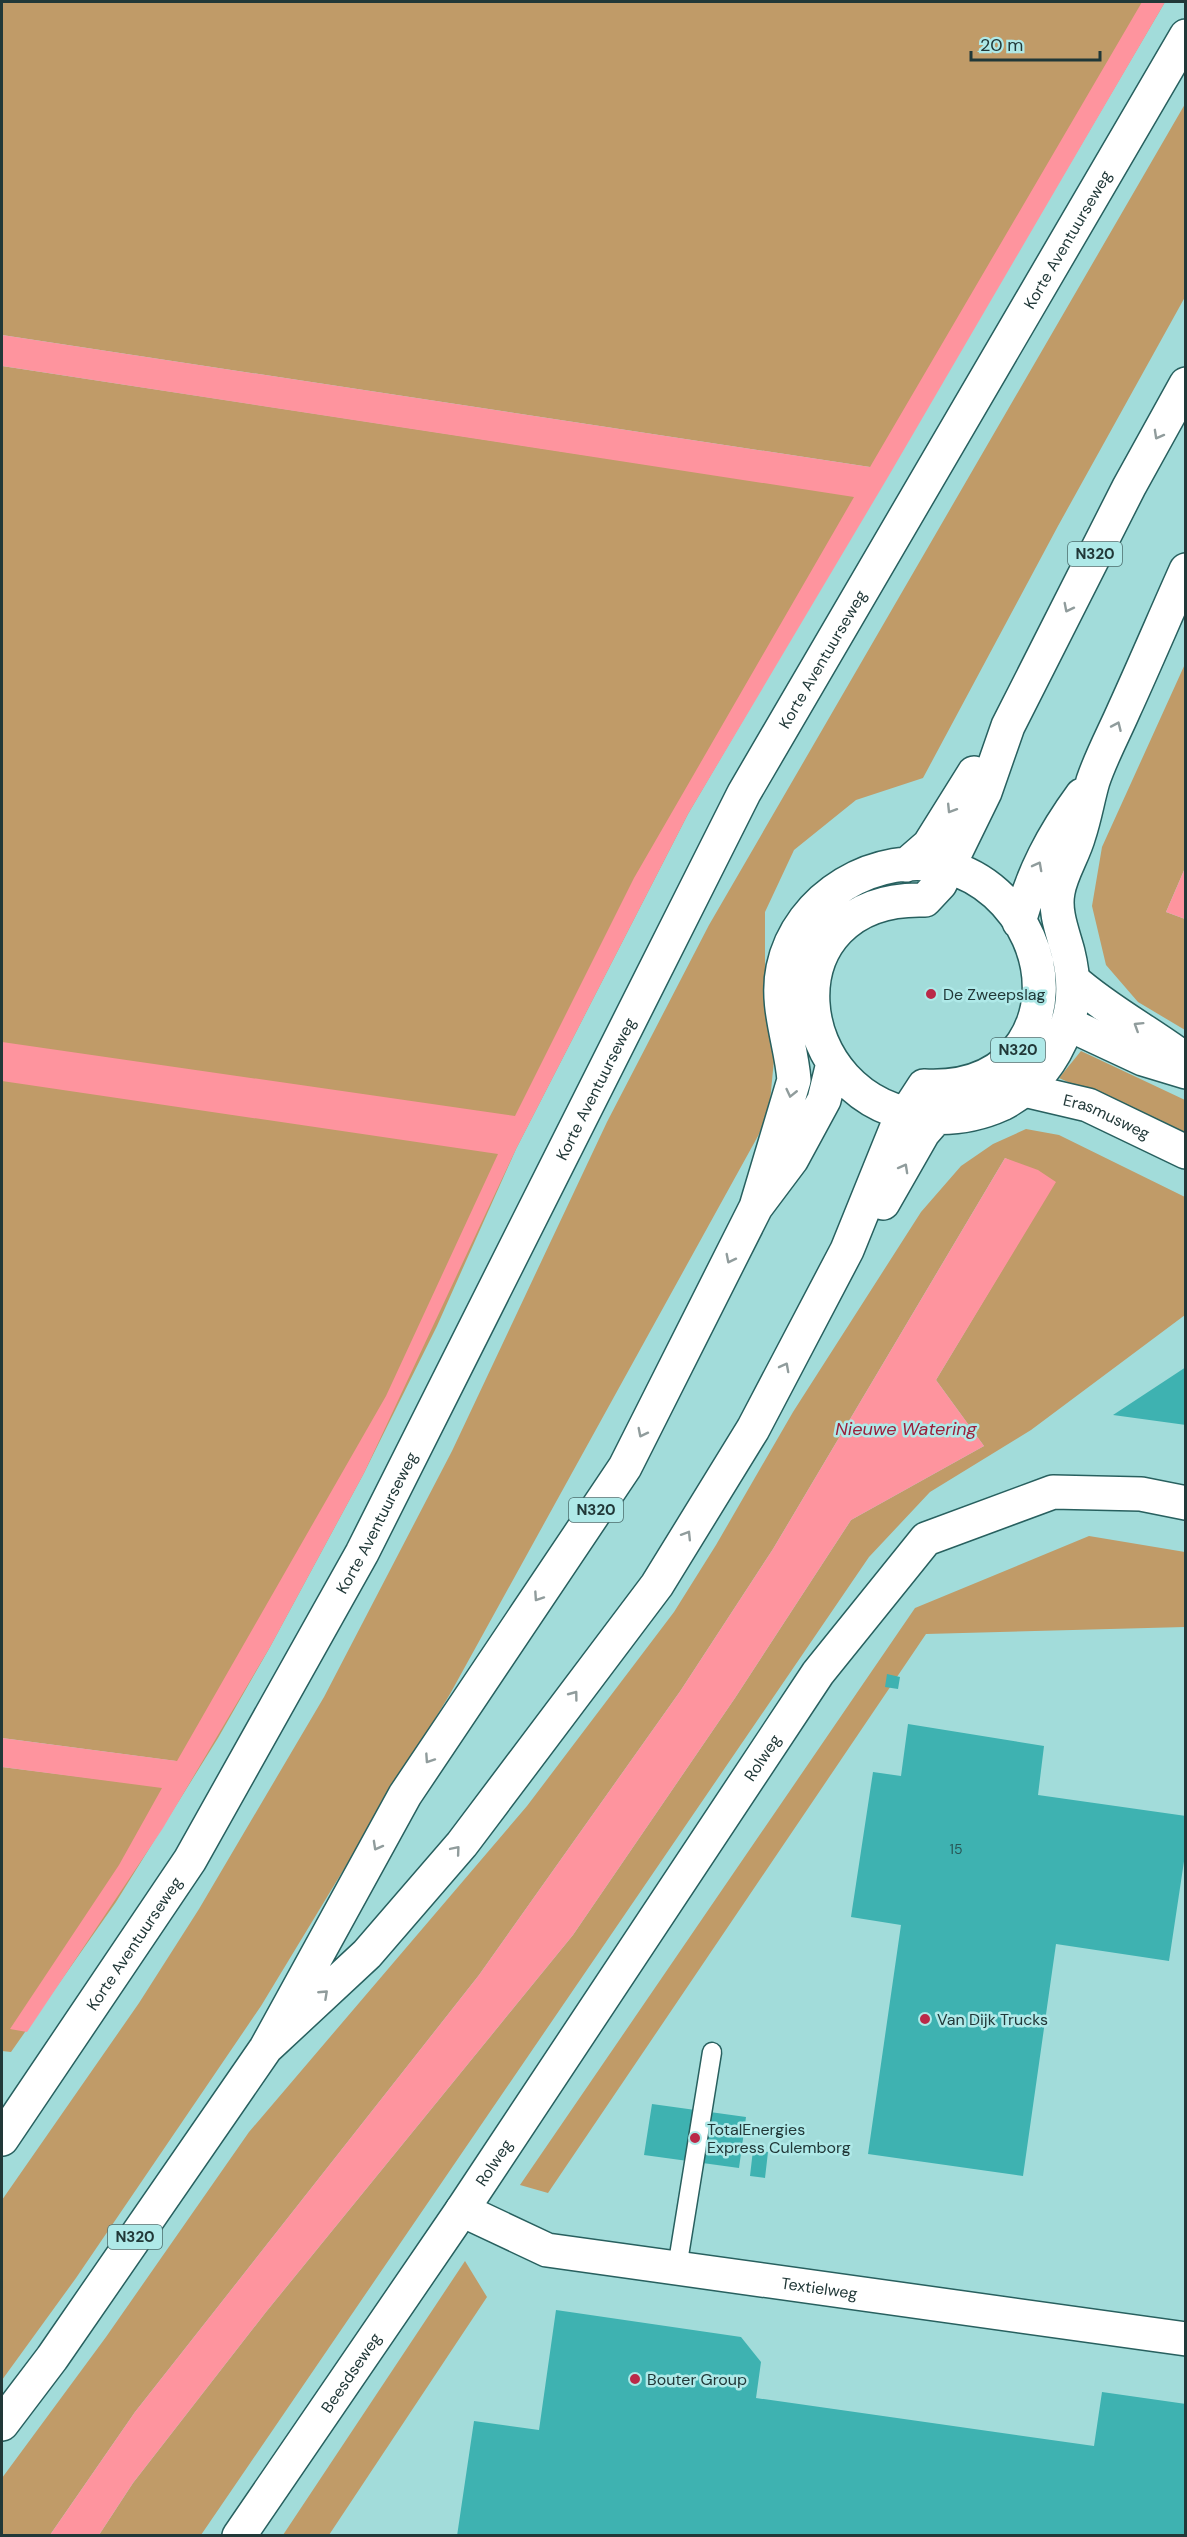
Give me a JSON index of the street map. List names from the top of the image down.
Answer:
{
  "streets": {
    "main road": [
      "Korte Aventuurseweg",
      "N320",
      "Erasmusweg",
      "Rolweg",
      "Textielweg",
      "Beesdseweg"
    ]
  },
  "crossings": [
    ["N320", "Erasmusweg"],
    ["Rolweg", "Textielweg"],
    ["Rolweg", "Beesdseweg"],
    ["Textielweg", "Beesdseweg"]
  ],
  "water": ["Nieuwe Watering"],
  "places": [
    "De Zweepslag",
    "Van Dijk Trucks",
    "TotalEnergies Express Culemborg",
    "Bouter Group"
  ],
  "house_numbers": ["15"],
  "scale_bar": "20 m"
}
